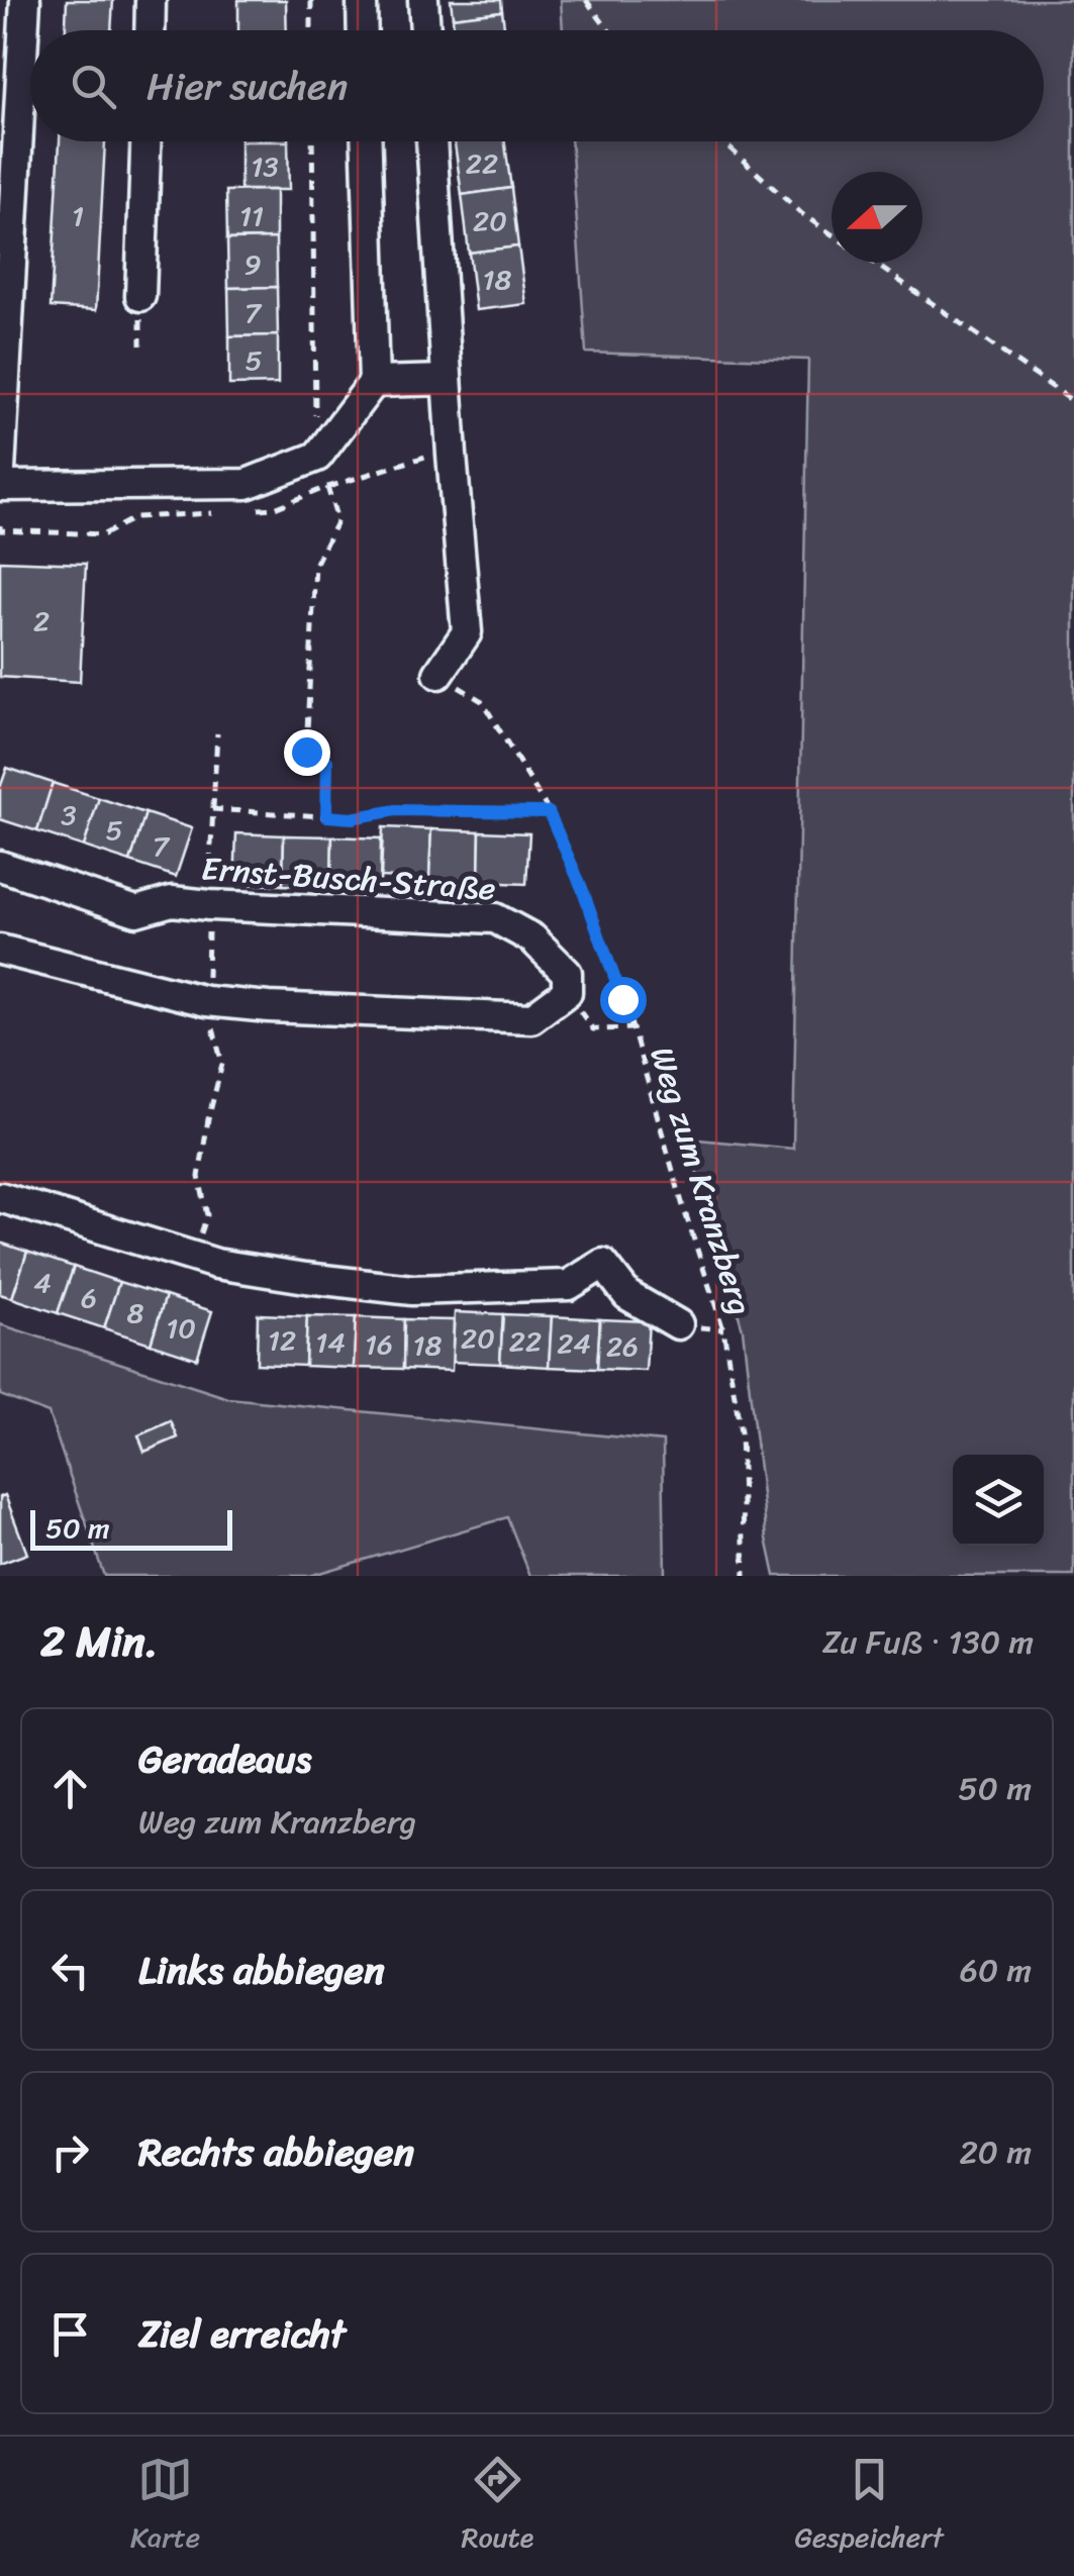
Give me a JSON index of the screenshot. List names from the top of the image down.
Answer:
{
  "streets": {
    "street": ["Ernst-Busch-Straße"],
    "path": ["Weg zum Kranzberg"]
  },
  "house_numbers": [
    "22",
    "13",
    "1",
    "11",
    "20",
    "9",
    "18",
    "7",
    "5",
    "2",
    "3",
    "5",
    "7",
    "4",
    "6",
    "8",
    "10",
    "20",
    "12",
    "22",
    "14",
    "24",
    "16",
    "18",
    "26"
  ],
  "scale_bar": "50 m",
  "north": "left",
  "page": {
    "search": "Hier suchen",
    "scale": "50 m",
    "heading": ["2 Min.", "Zu Fuß · 130 m"],
    "list": [
      ["Geradeaus", "Weg zum Kranzberg", "50 m"],
      ["Links abbiegen", "60 m"],
      ["Rechts abbiegen", "20 m"],
      "Ziel erreicht"
    ],
    "nav": ["Karte", "Route", "Gespeichert"]
  }
}
